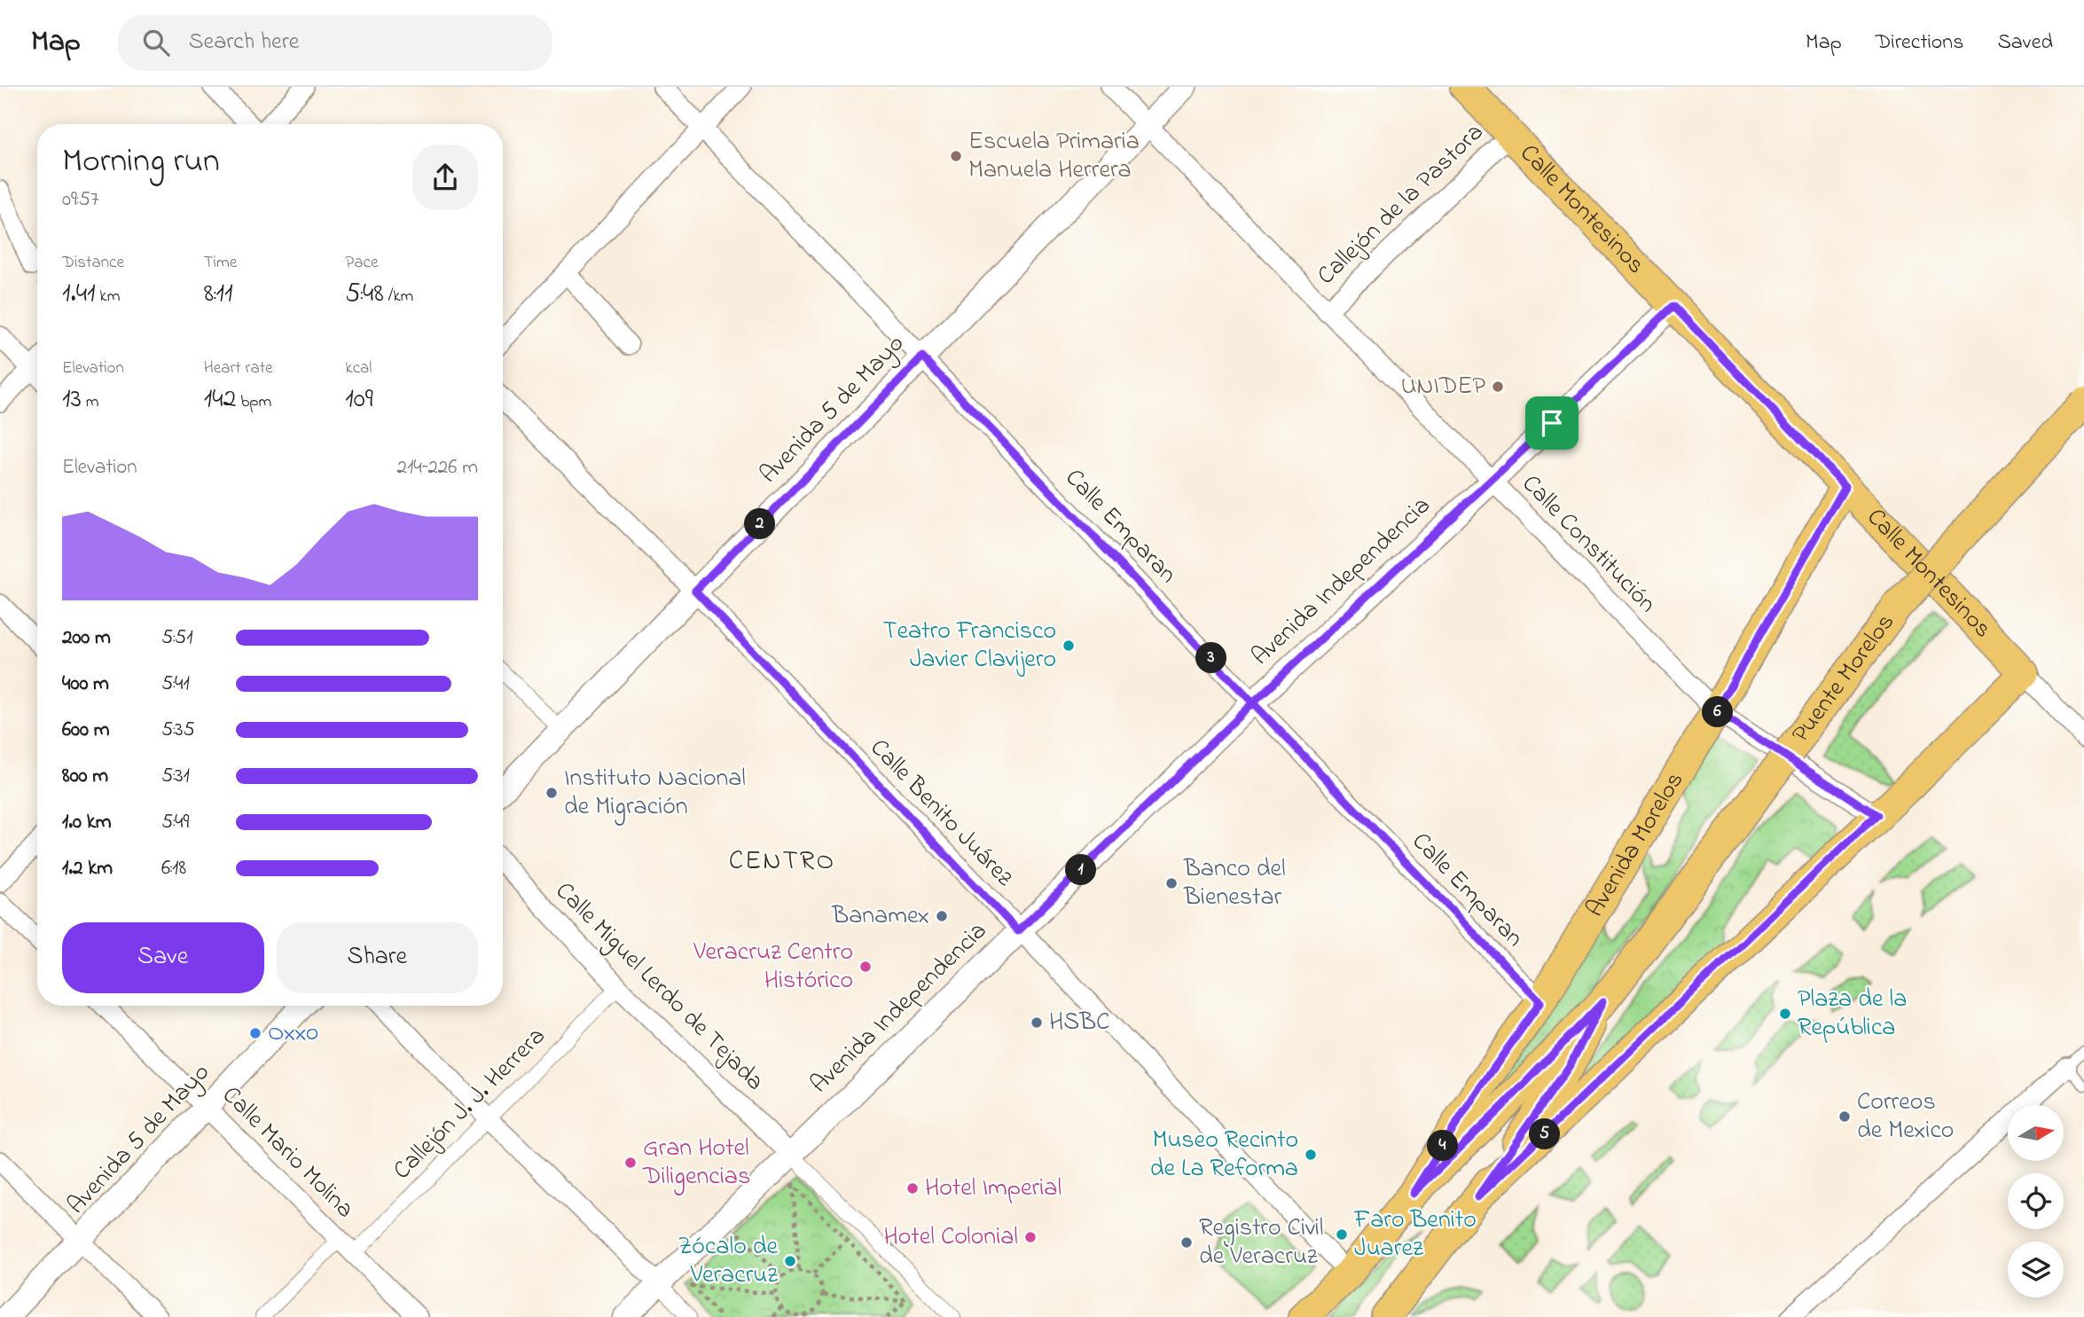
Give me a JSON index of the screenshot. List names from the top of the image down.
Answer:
{
  "streets": {
    "main road": ["Calle Montesinos", "Puente Morelos", "Avenida Morelos"],
    "street": [
      "Callejón de la Pastora",
      "Avenida 5 de Mayo",
      "Calle Emparan",
      "Calle Constitución",
      "Avenida Independencia",
      "Calle Benito Juárez",
      "Calle Miguel Lerdo de Tejada",
      "Callejón J. J. Herrera",
      "Calle Mario Molina"
    ]
  },
  "crossings": [
    ["Callejón de la Pastora", "Calle Montesinos"],
    ["Callejón de la Pastora", "Calle Constitución"],
    ["Calle Montesinos", "Avenida Independencia"],
    ["Calle Montesinos", "Avenida Morelos"],
    ["Avenida 5 de Mayo", "Calle Emparan"],
    ["Avenida 5 de Mayo", "Calle Constitución"],
    ["Avenida 5 de Mayo", "Calle Benito Juárez"],
    ["Avenida 5 de Mayo", "Calle Mario Molina"],
    ["Calle Emparan", "Avenida Independencia"],
    ["Calle Emparan", "Avenida Morelos"],
    ["Calle Constitución", "Avenida Independencia"],
    ["Calle Constitución", "Avenida Morelos"],
    ["Avenida Independencia", "Calle Benito Juárez"],
    ["Avenida Independencia", "Calle Miguel Lerdo de Tejada"],
    ["Calle Miguel Lerdo de Tejada", "Callejón J. J. Herrera"],
    ["Callejón J. J. Herrera", "Calle Mario Molina"]
  ],
  "districts": ["CENTRO"],
  "places": [
    "Escuela Primaria Manuela Herrera",
    "UNIDEP",
    "Teatro Francisco Javier Clavijero",
    "Instituto Nacional de Migración",
    "Banco del Bienestar",
    "Banamex",
    "Veracruz Centro Histórico",
    "Plaza de la República",
    "HSBC",
    "Oxxo",
    "Correos de Mexico",
    "Museo Recinto de La Reforma",
    "Gran Hotel Diligencias",
    "Hotel Imperial",
    "Faro Benito Juarez",
    "Hotel Colonial",
    "Registro Civil de Veracruz",
    "Zócalo de Veracruz"
  ],
  "north": "right",
  "page": {
    "header": "Map",
    "search": "Search here",
    "nav": ["Map", "Directions", "Saved"],
    "heading": ["Morning run", "09:57"],
    "stats": [
      ["Distance", "1.41 km"],
      ["Time", "8:11"],
      ["Pace", "5:48 /km"],
      ["Elevation", "13 m"],
      ["Heart rate", "142 bpm"],
      ["kcal", "109"]
    ],
    "chart": ["Elevation", "214–226 m"],
    "pins": [
      "2",
      "3",
      "6",
      "1",
      "5",
      "4"
    ],
    "list": [
      {
        "name": "200 m",
        "note": "5:51"
      },
      {
        "name": "400 m",
        "note": "5:41"
      },
      {
        "name": "600 m",
        "note": "5:35"
      },
      {
        "name": "800 m",
        "note": "5:31"
      },
      {
        "name": "1.0 km",
        "note": "5:49"
      },
      {
        "name": "1.2 km",
        "note": "6:18"
      }
    ],
    "buttons": ["Save", "Share"]
  }
}
